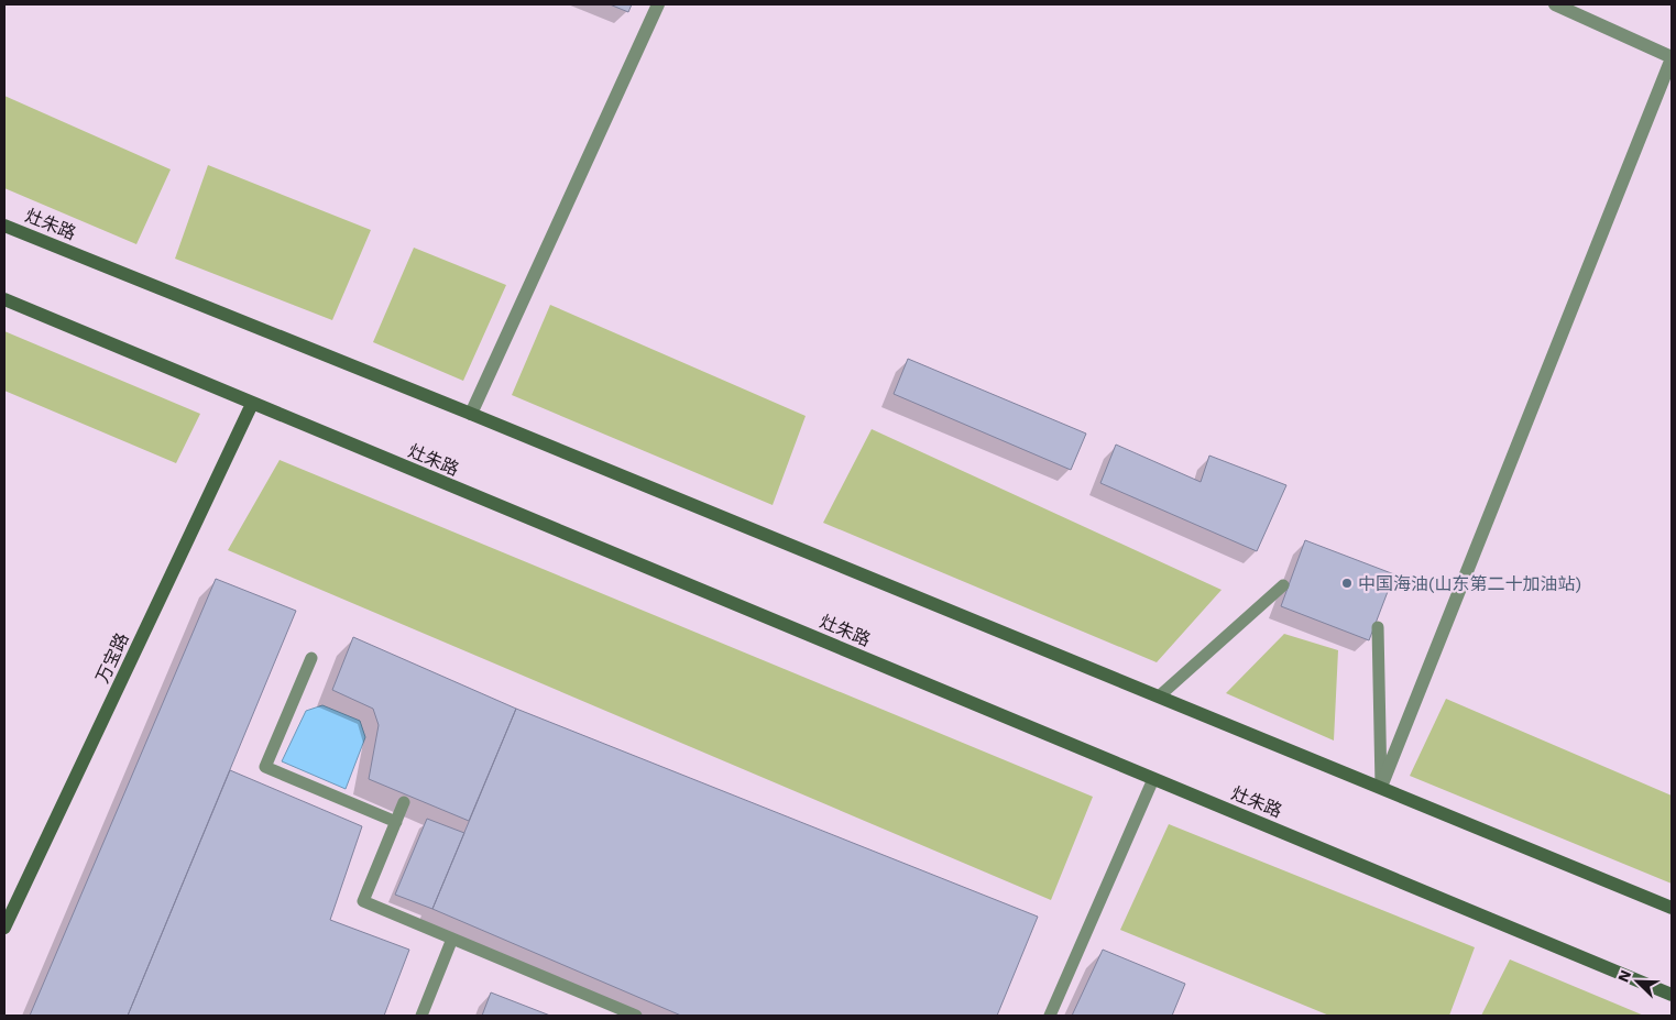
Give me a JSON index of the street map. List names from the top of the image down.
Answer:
{
  "streets": {
    "main road": ["灶朱路", "万宝路"]
  },
  "crossings": [
    ["灶朱路", "万宝路"]
  ],
  "places": ["中国海油(山东第二十加油站)"],
  "north": "top left"
}
